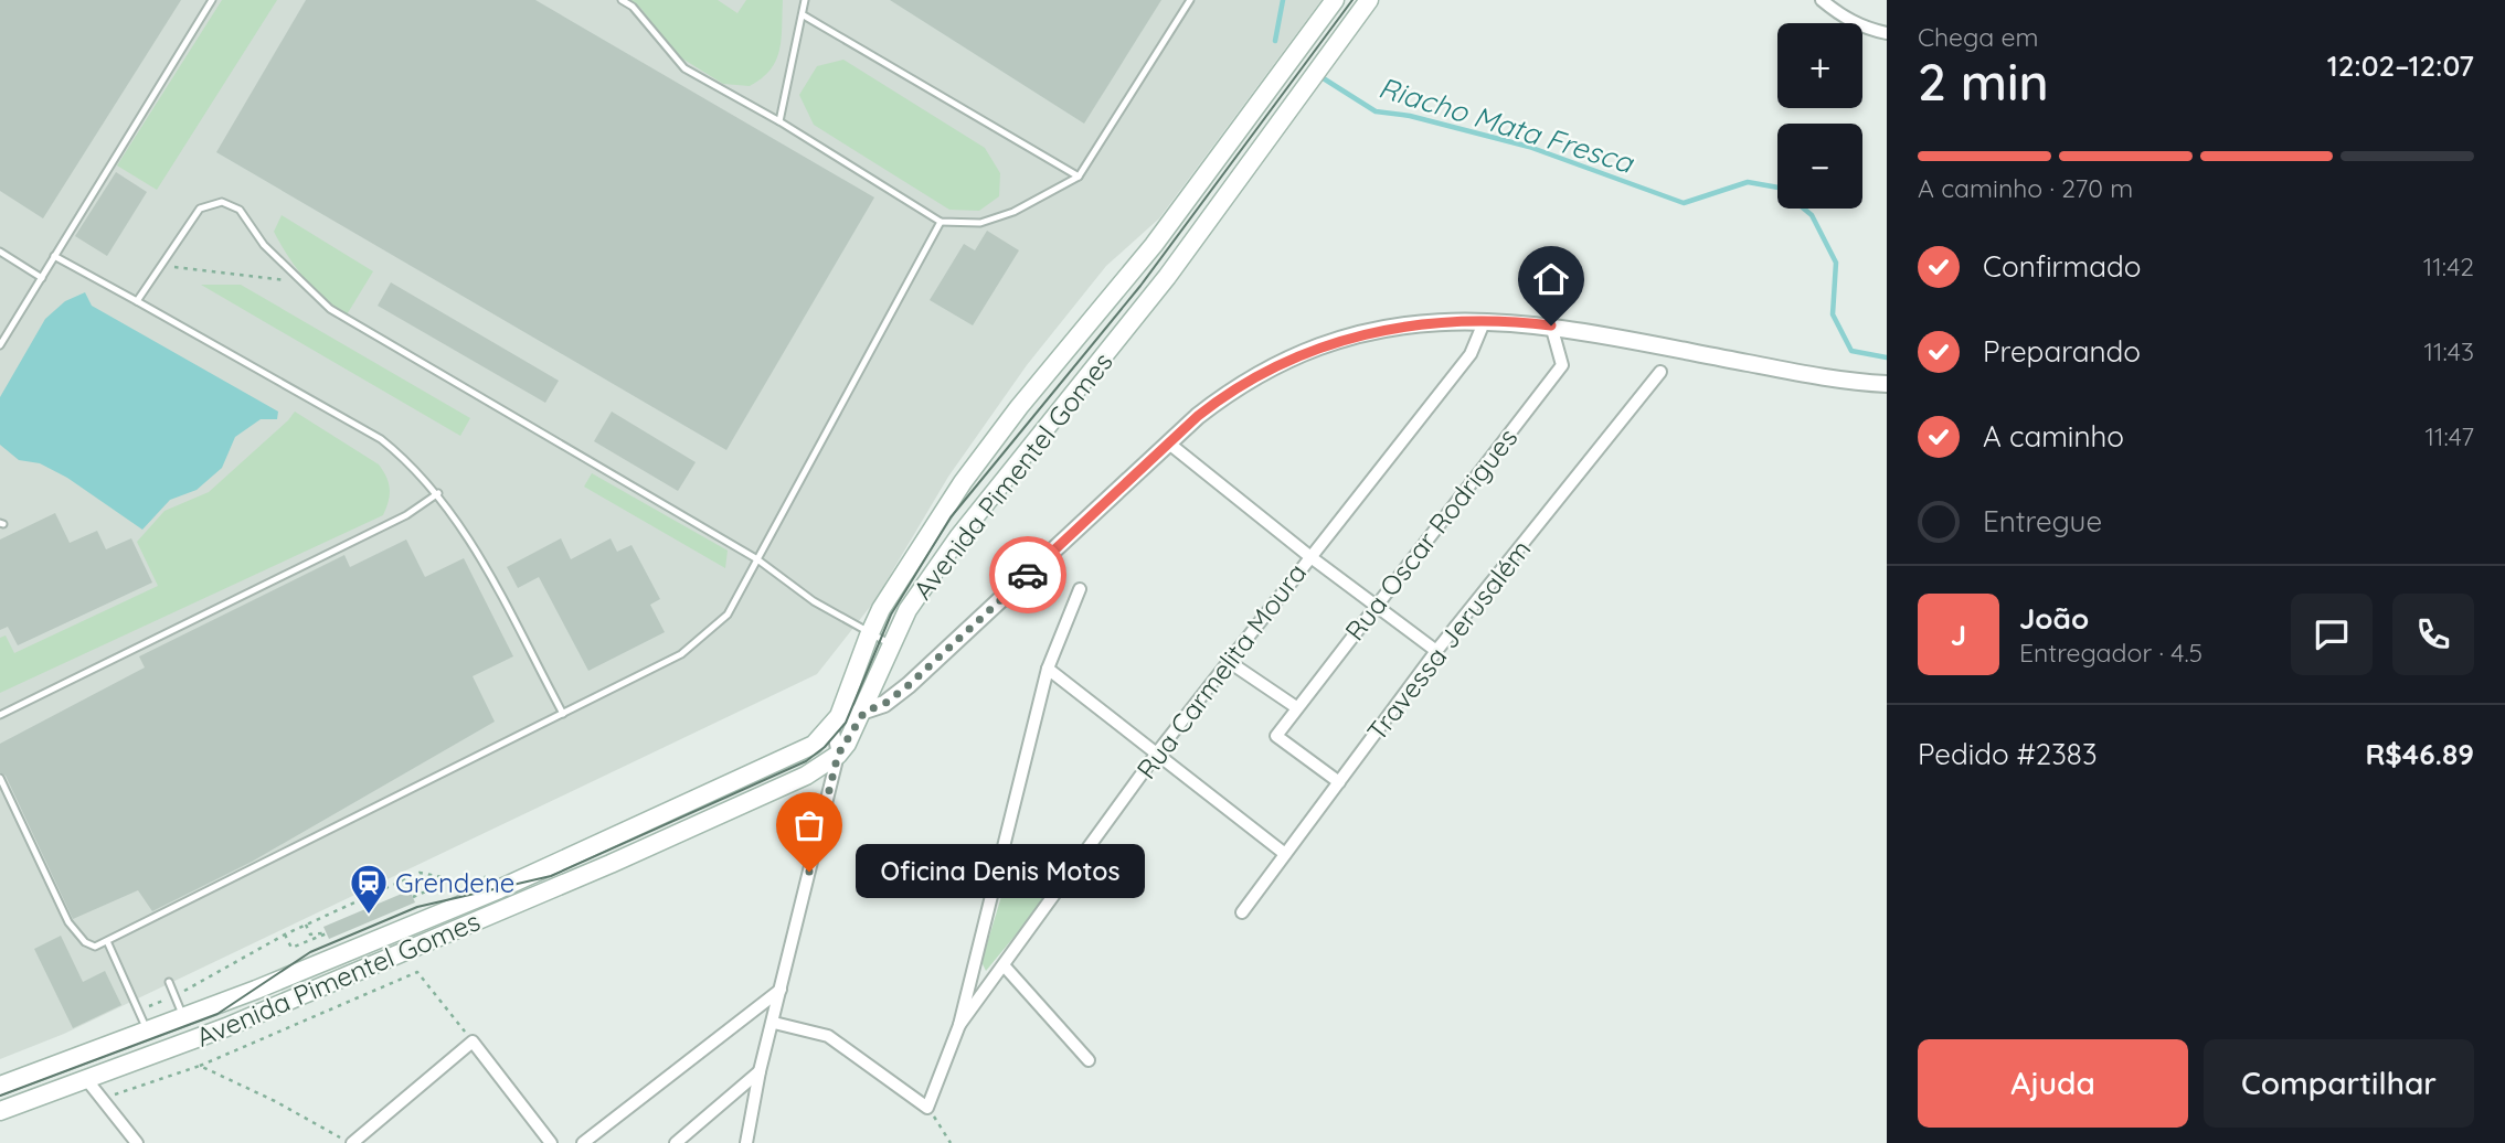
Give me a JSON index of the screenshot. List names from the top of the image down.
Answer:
{
  "streets": {
    "main road": ["Avenida Pimentel Gomes"],
    "street": ["Rua Oscar Rodrigues", "Travessa Jerusalém", "Rua Carmelita Moura"]
  },
  "crossings": [
    ["Rua Oscar Rodrigues", "Travessa Jerusalém"]
  ],
  "water": ["Riacho Mata Fresca"],
  "places": {
    "other": ["Oficina Denis Motos"],
    "station": ["Grendene"]
  },
  "page": {
    "heading": ["2 min", "Chega em", "12:02–12:07"],
    "panel": [
      "João",
      "Entregador · 4.5",
      "Pedido #2383",
      "R$46.89"
    ],
    "map_buttons": ["+", "−"],
    "bar": "A caminho · 270 m",
    "list": [
      ["Confirmado", "11:42"],
      ["Preparando", "11:43"],
      ["A caminho", "11:47"],
      "Entregue"
    ],
    "round": "J",
    "bubble": "Oficina Denis Motos",
    "buttons": ["Ajuda", "Compartilhar"]
  }
}
